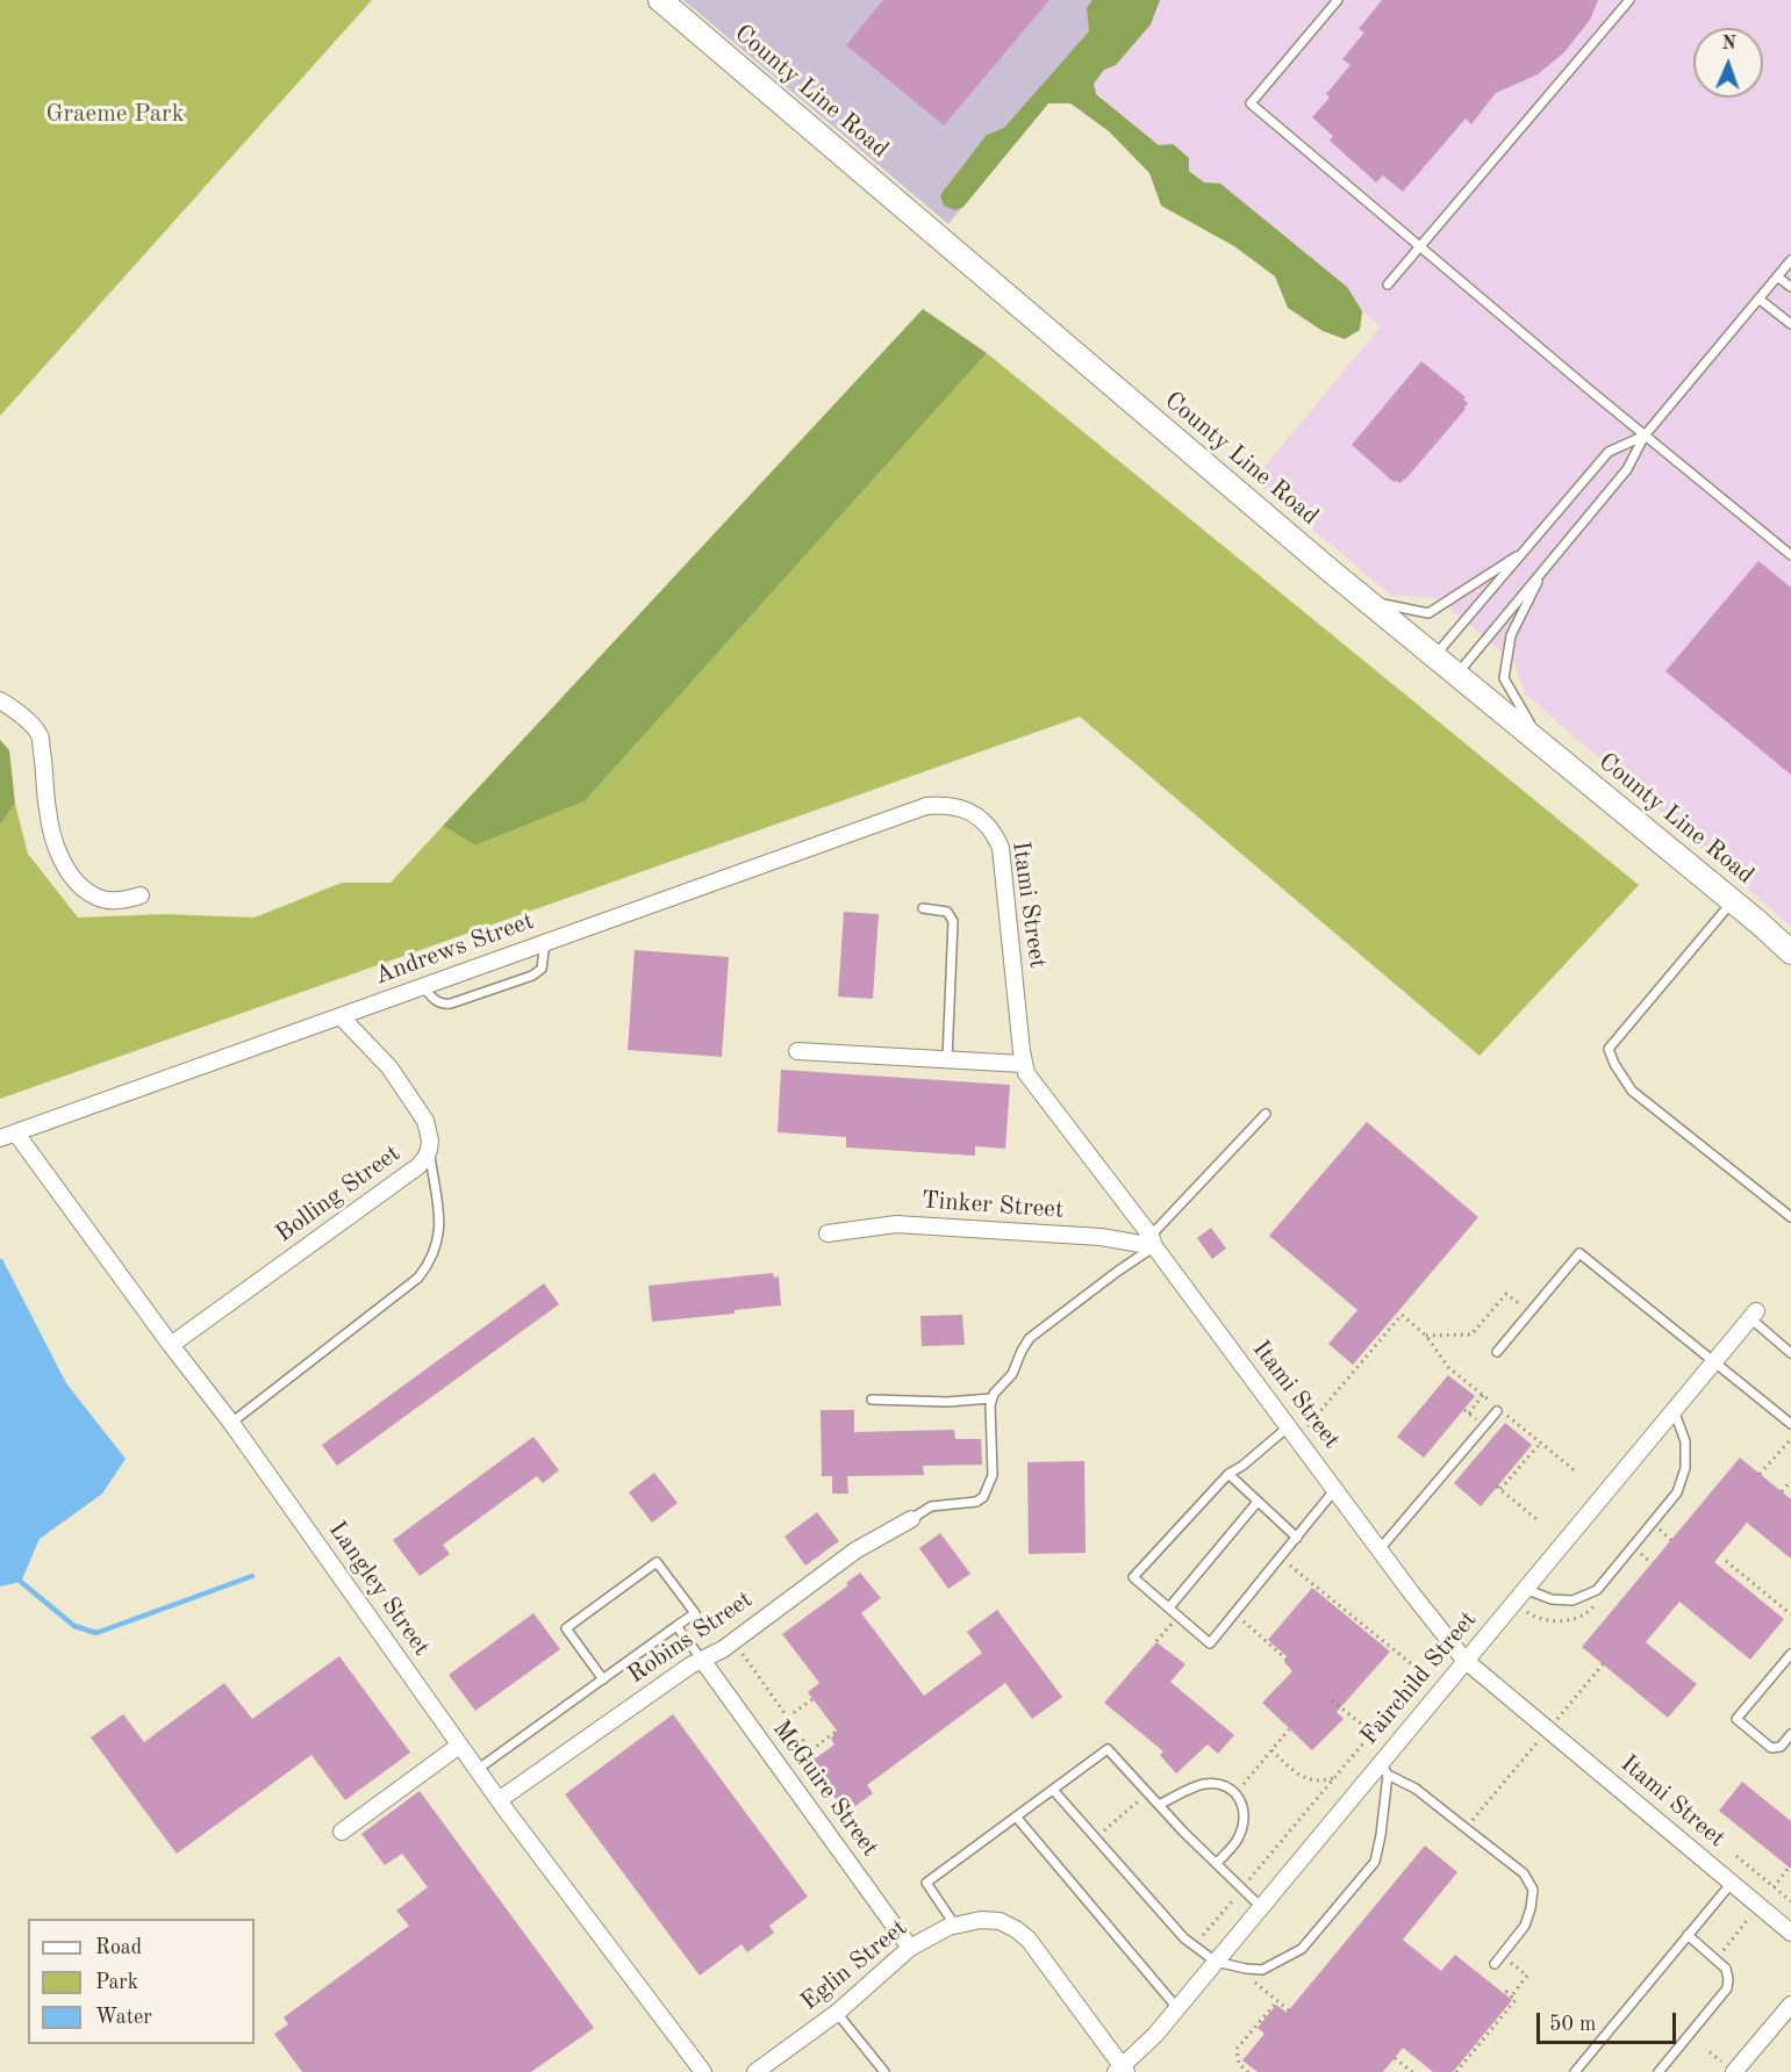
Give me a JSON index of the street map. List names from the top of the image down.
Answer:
{
  "streets": {
    "main road": ["County Line Road"],
    "street": [
      "Itami Street",
      "Andrews Street",
      "Bolling Street",
      "Tinker Street",
      "Langley Street",
      "Robins Street",
      "Fairchild Street",
      "McGuire Street",
      "Eglin Street"
    ]
  },
  "crossings": [
    ["Itami Street", "Andrews Street"],
    ["Itami Street", "Tinker Street"],
    ["Itami Street", "Fairchild Street"],
    ["Andrews Street", "Bolling Street"],
    ["Andrews Street", "Langley Street"],
    ["Bolling Street", "Langley Street"],
    ["Langley Street", "Robins Street"],
    ["Robins Street", "McGuire Street"],
    ["Fairchild Street", "Eglin Street"],
    ["McGuire Street", "Eglin Street"]
  ],
  "parks": ["Graeme Park"],
  "legend": ["Road", "Park", "Water"],
  "scale_bar": "50 m",
  "north": "top"
}
